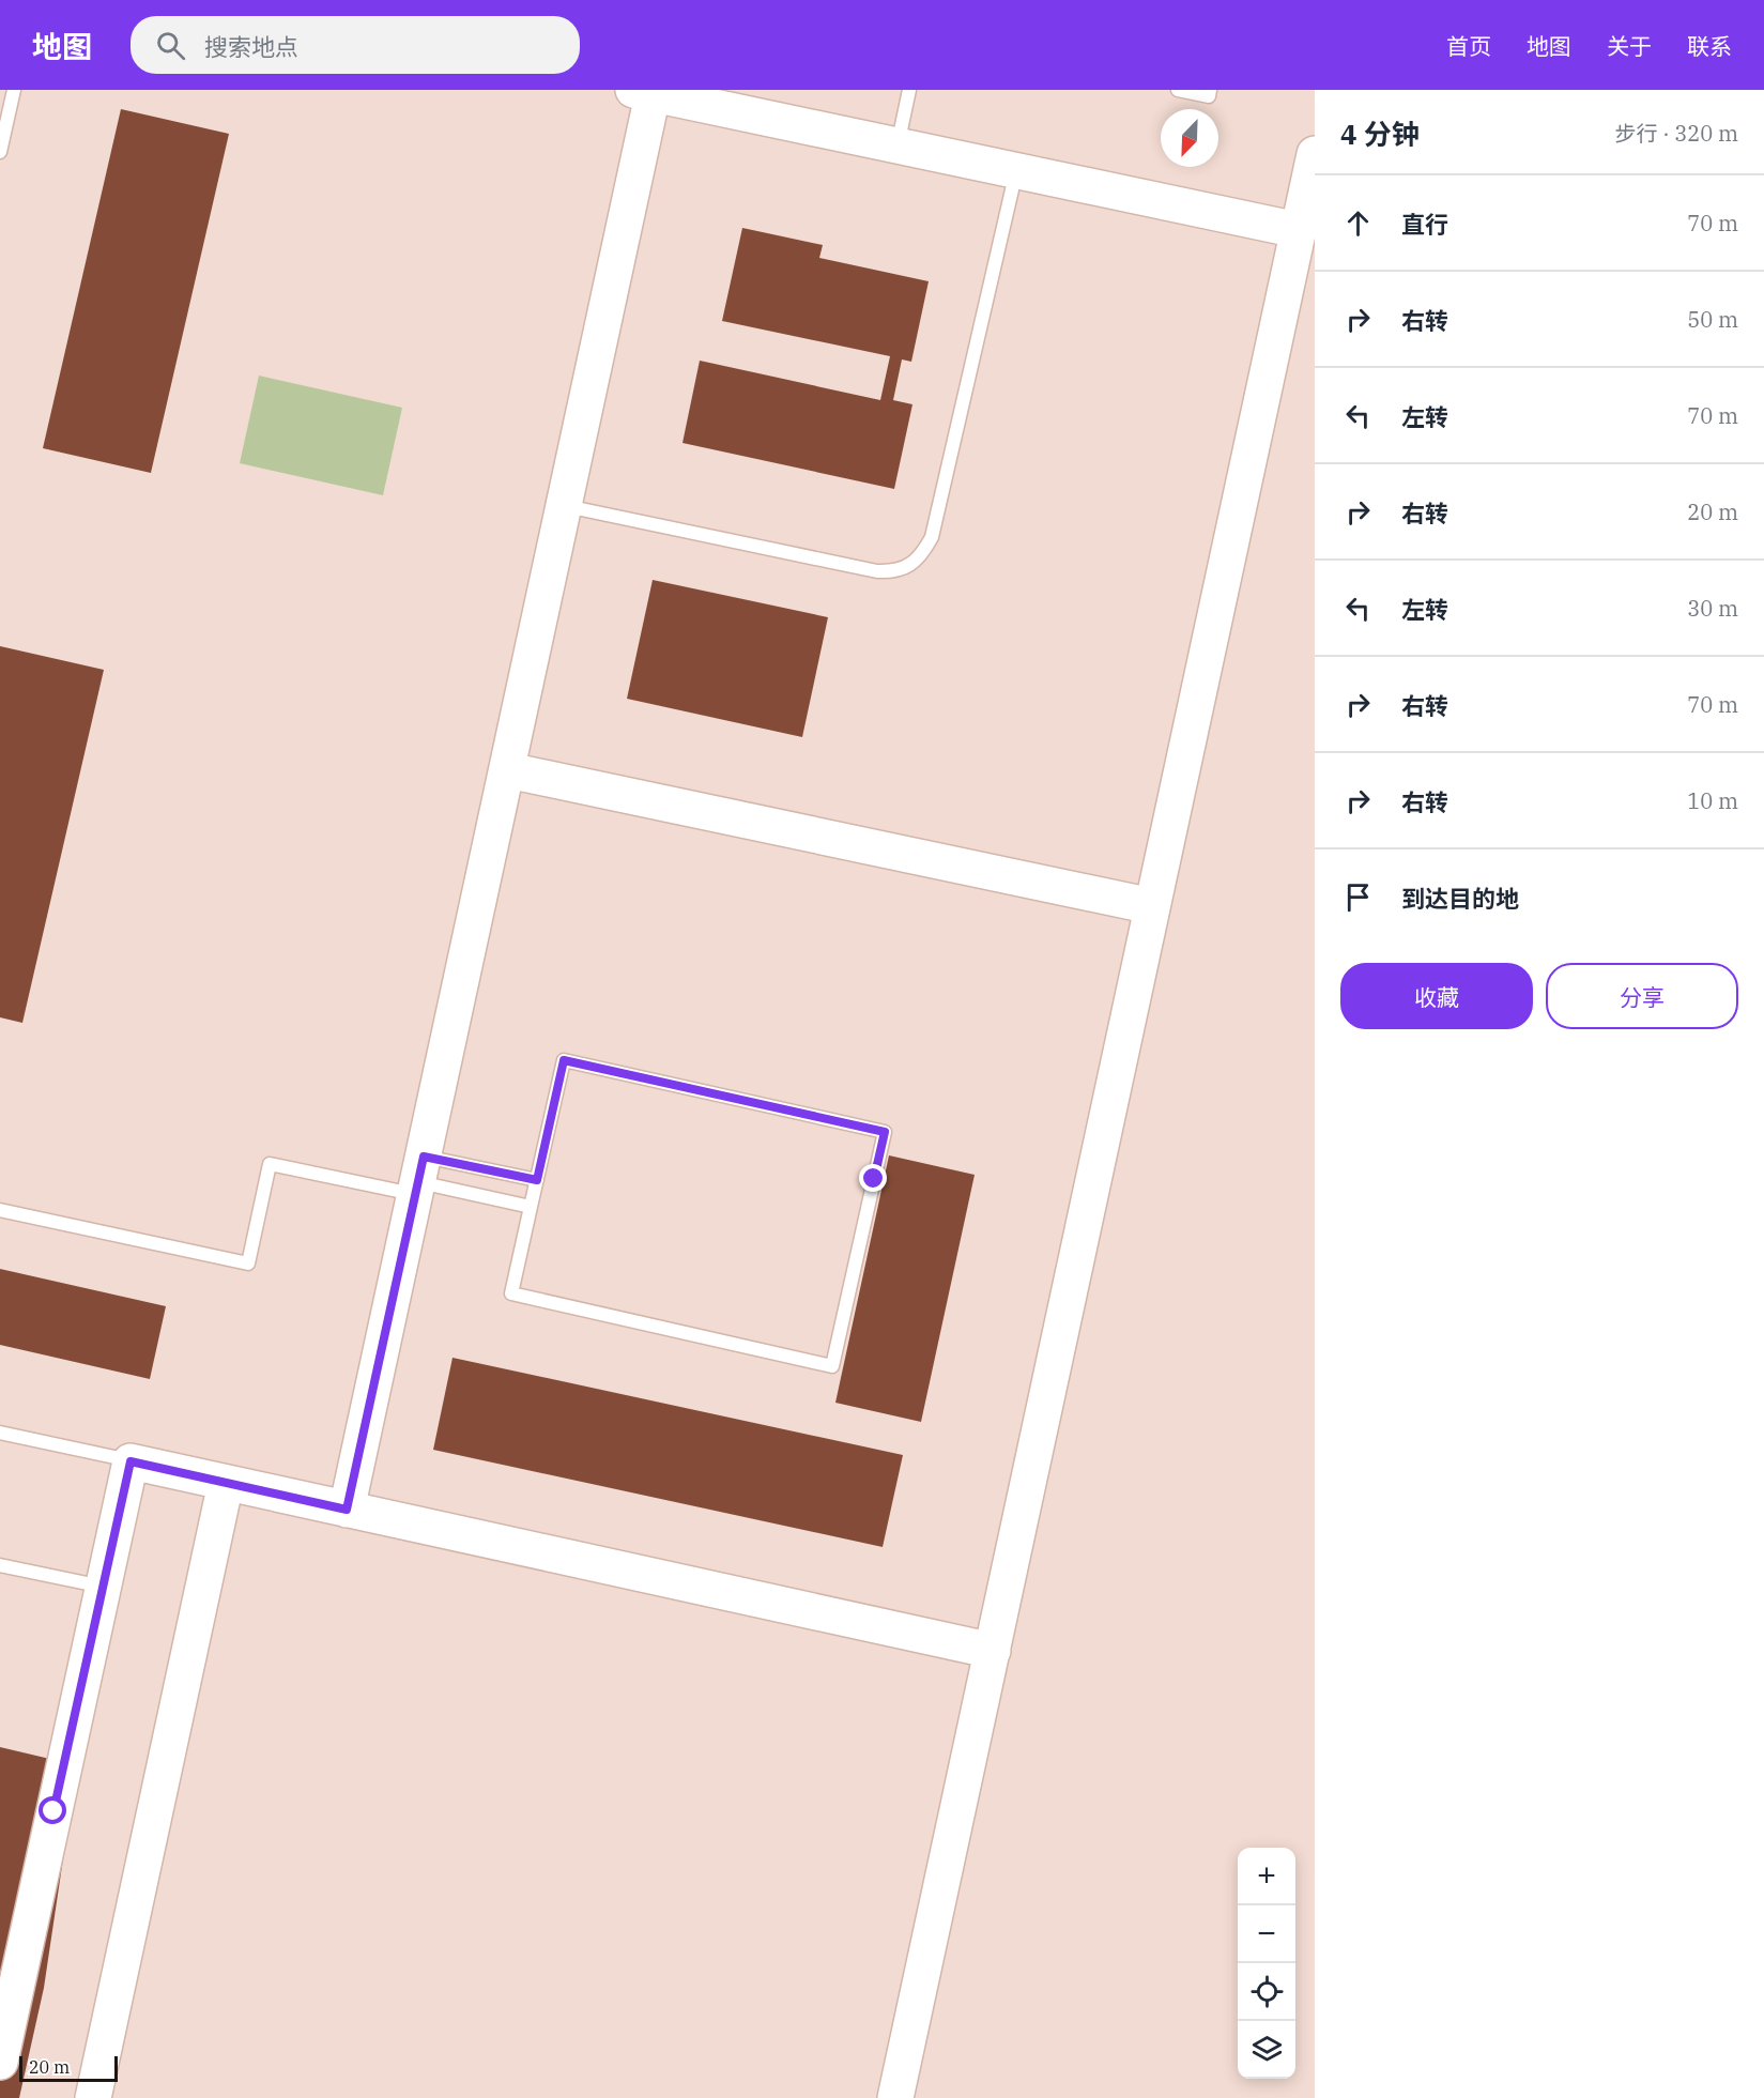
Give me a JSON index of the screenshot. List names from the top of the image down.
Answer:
{
  "scale_bar": "20 m",
  "north": "bottom left",
  "page": {
    "header": "地图",
    "search": "搜索地点",
    "nav": [
      "首页",
      "地图",
      "关于",
      "联系"
    ],
    "heading": ["4 分钟", "步行 · 320 m"],
    "list": [
      ["直行", "70 m"],
      ["右转", "50 m"],
      ["左转", "70 m"],
      ["右转", "20 m"],
      ["左转", "30 m"],
      ["右转", "70 m"],
      ["右转", "10 m"],
      "到达目的地"
    ],
    "buttons": ["收藏", "分享"],
    "map_buttons": ["+", "−"],
    "scale": "20 m"
  }
}
